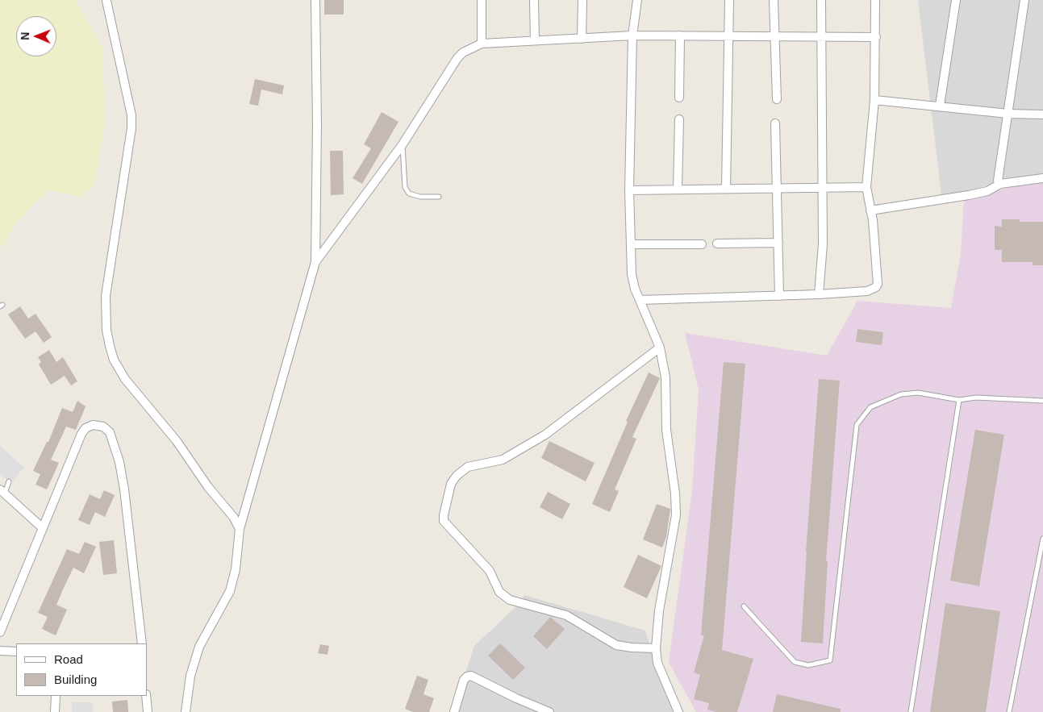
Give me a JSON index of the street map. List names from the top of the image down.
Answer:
{
  "legend": ["Road", "Building"],
  "north": "left"
}
